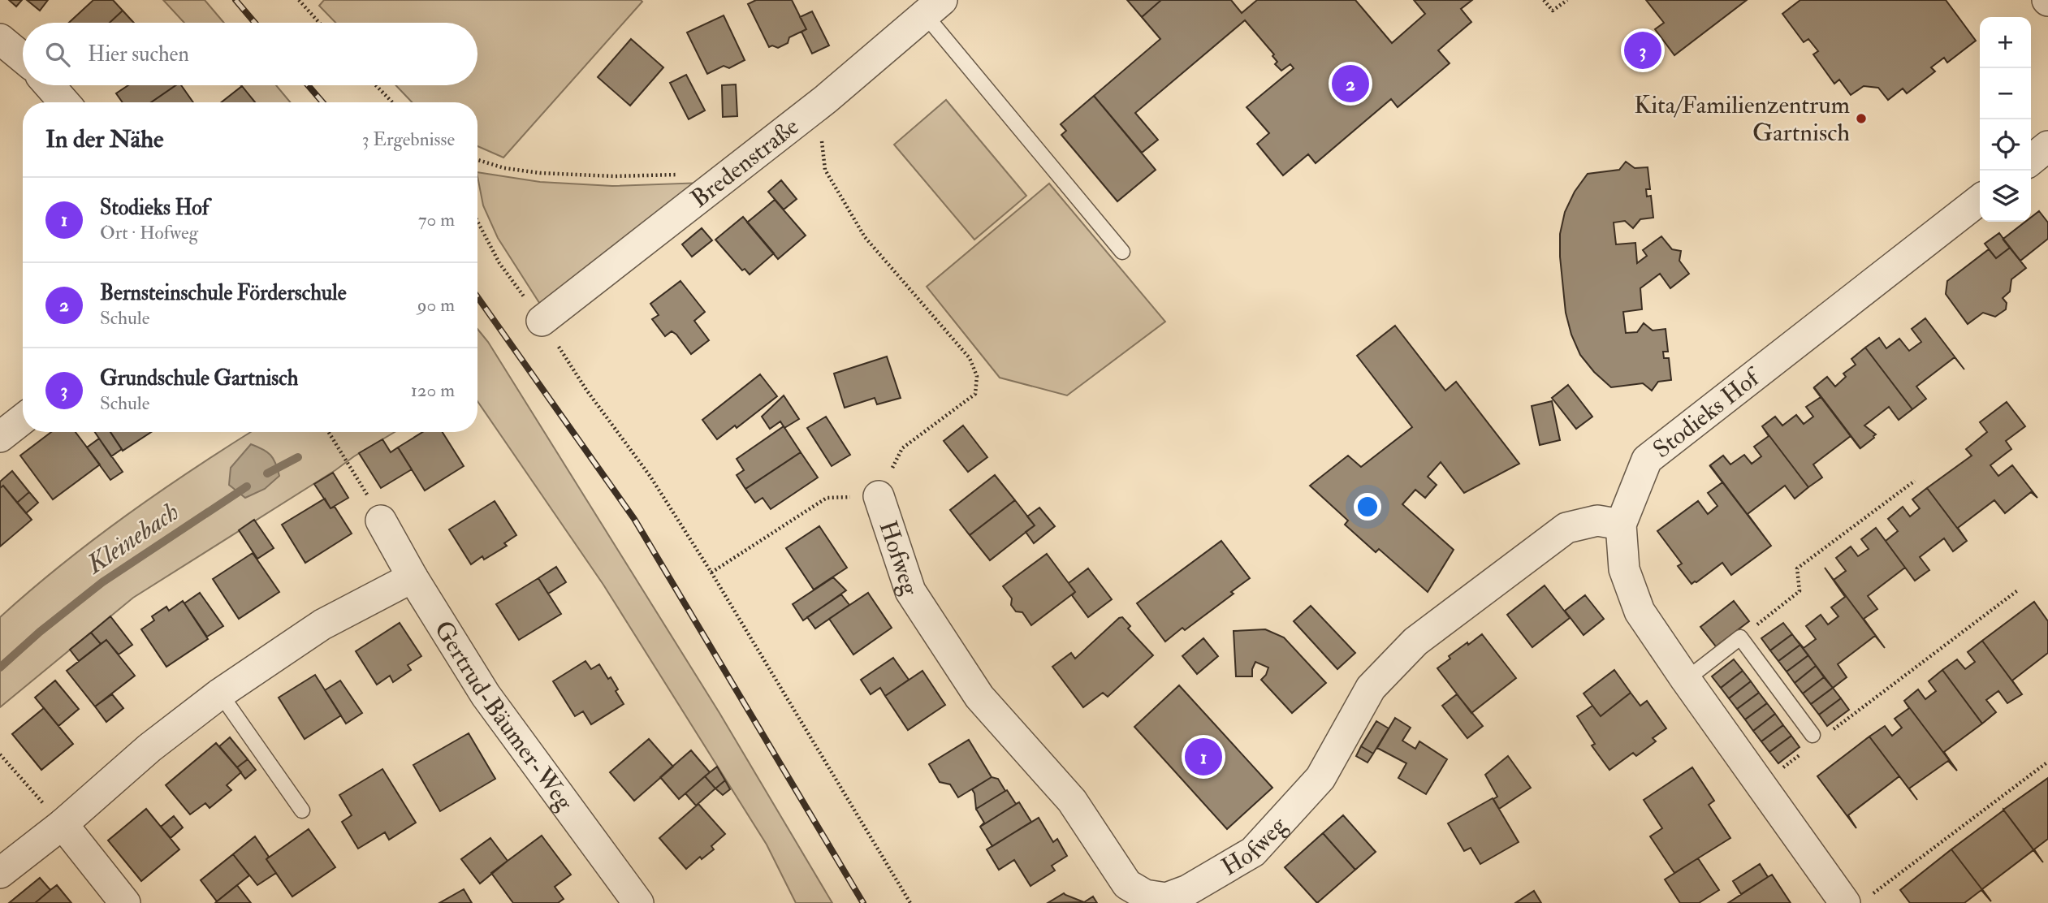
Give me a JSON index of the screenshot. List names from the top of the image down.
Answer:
{
  "streets": {
    "street": [
      "Bredenstraße",
      "Stodieks Hof",
      "Hofweg",
      "Gertrud-Bäumer-Weg"
    ]
  },
  "crossings": [
    ["Stodieks Hof", "Hofweg"]
  ],
  "water": ["Kleinebach"],
  "places": ["Kita/Familienzentrum Gartnisch"],
  "page": {
    "map_buttons": ["+", "−"],
    "search": "Hier suchen",
    "pins": ["3", "2", "1"],
    "heading": ["In der Nähe", "3 Ergebnisse"],
    "list": [
      {
        "mark": "1",
        "name": "Stodieks Hof",
        "note": "Ort · Hofweg",
        "value": "70 m"
      },
      {
        "mark": "2",
        "name": "Bernsteinschule Förderschule",
        "note": "Schule",
        "value": "90 m"
      },
      {
        "mark": "3",
        "name": "Grundschule Gartnisch",
        "note": "Schule",
        "value": "120 m"
      }
    ]
  }
}
